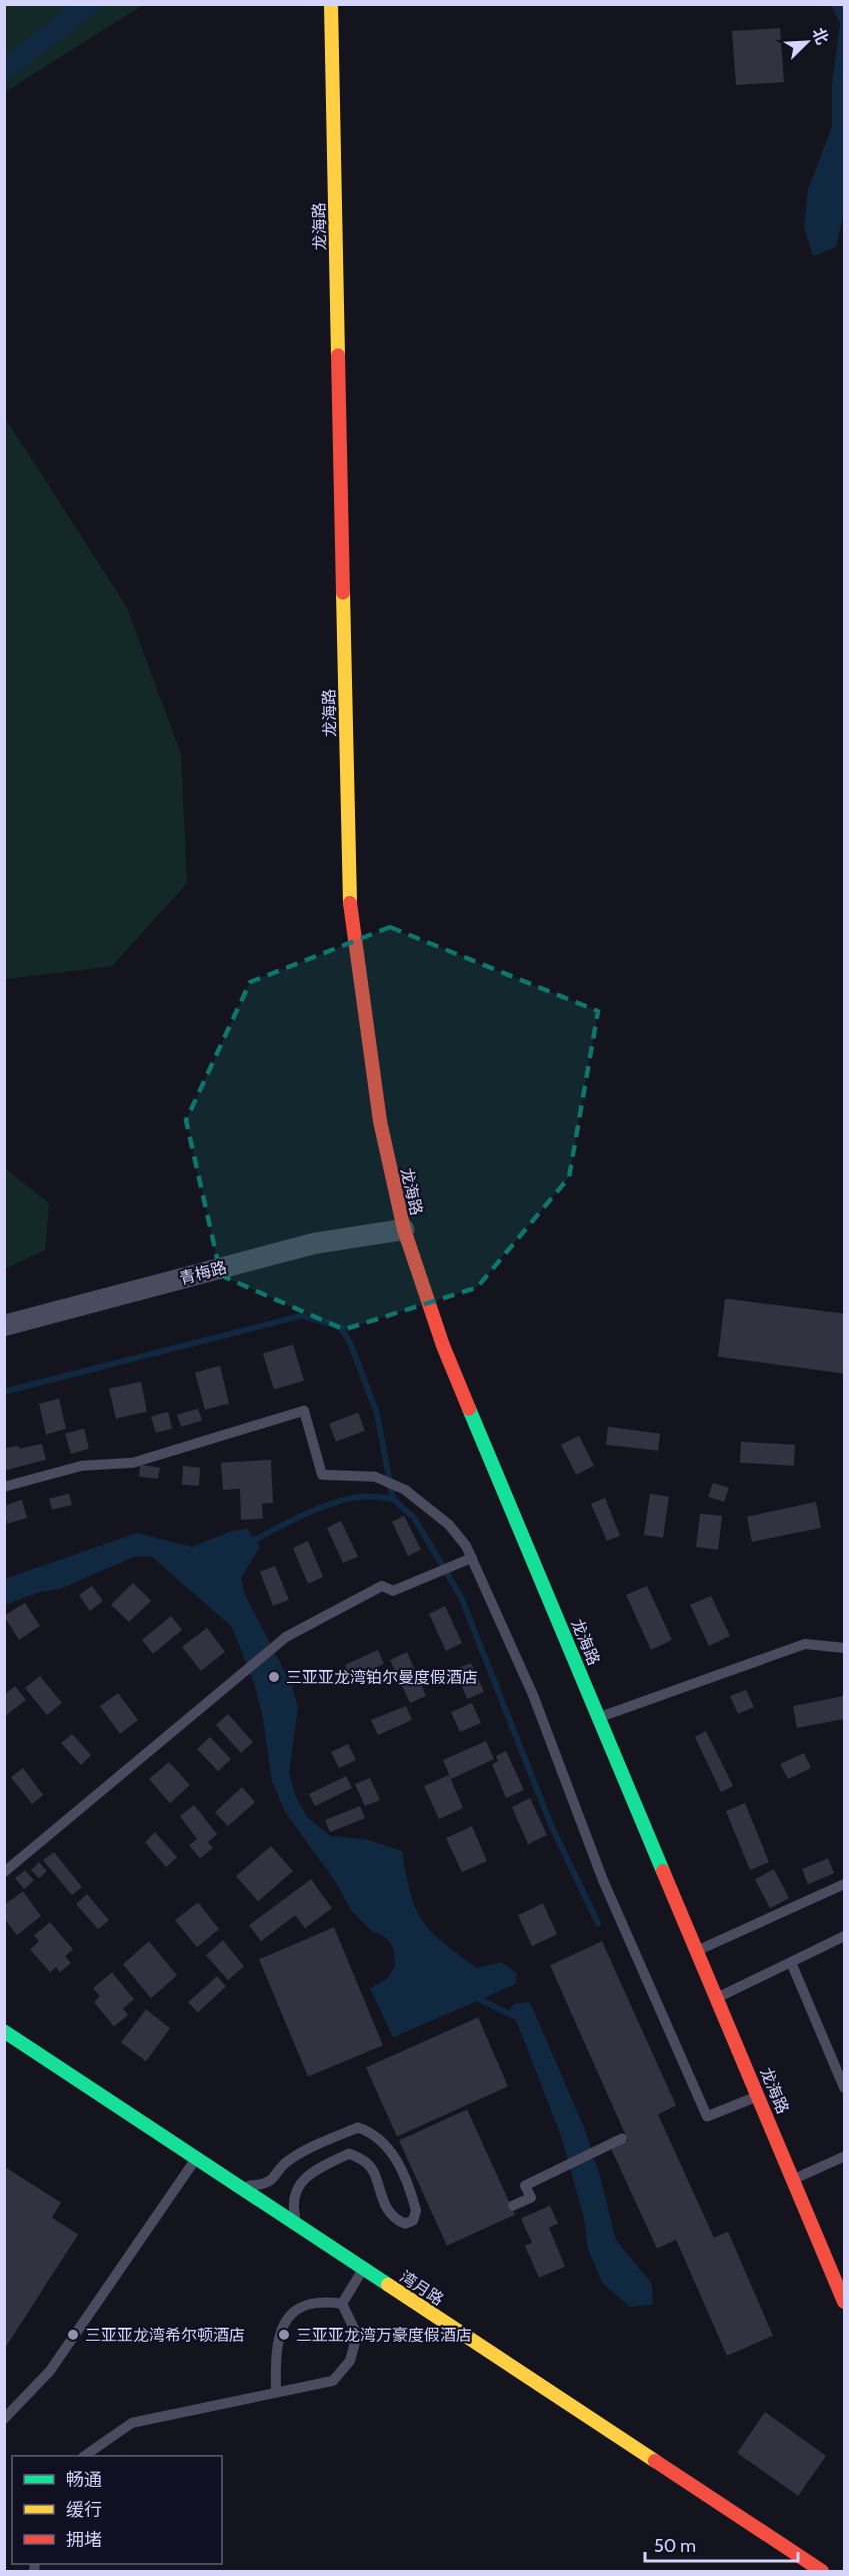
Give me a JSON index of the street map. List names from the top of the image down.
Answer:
{
  "streets": {
    "street": ["龙海路", "青梅路", "湾月路"]
  },
  "crossings": [
    ["龙海路", "青梅路"]
  ],
  "places": ["三亚亚龙湾铂尔曼度假酒店", "三亚亚龙湾希尔顿酒店", "三亚亚龙湾万豪度假酒店"],
  "legend": ["畅通", "缓行", "拥堵"],
  "scale_bar": "50 m",
  "north": "top right"
}
